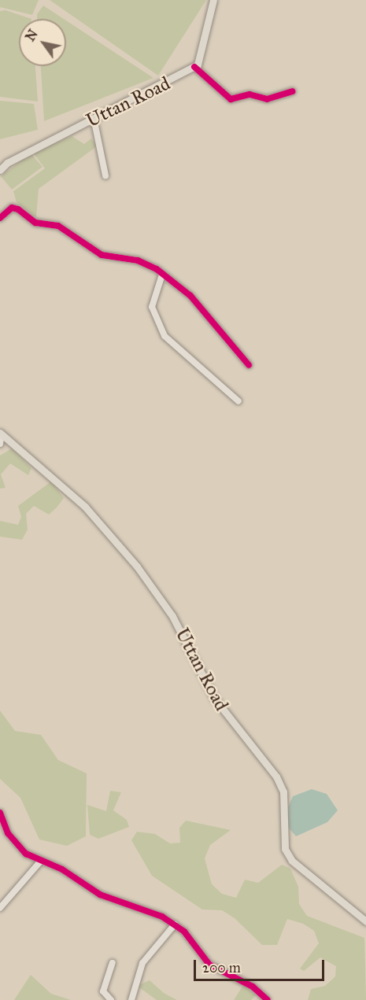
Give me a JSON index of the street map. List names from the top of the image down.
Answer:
{
  "streets": {
    "main road": ["Uttan Road"]
  },
  "scale_bar": "200 m",
  "north": "top left"
}
